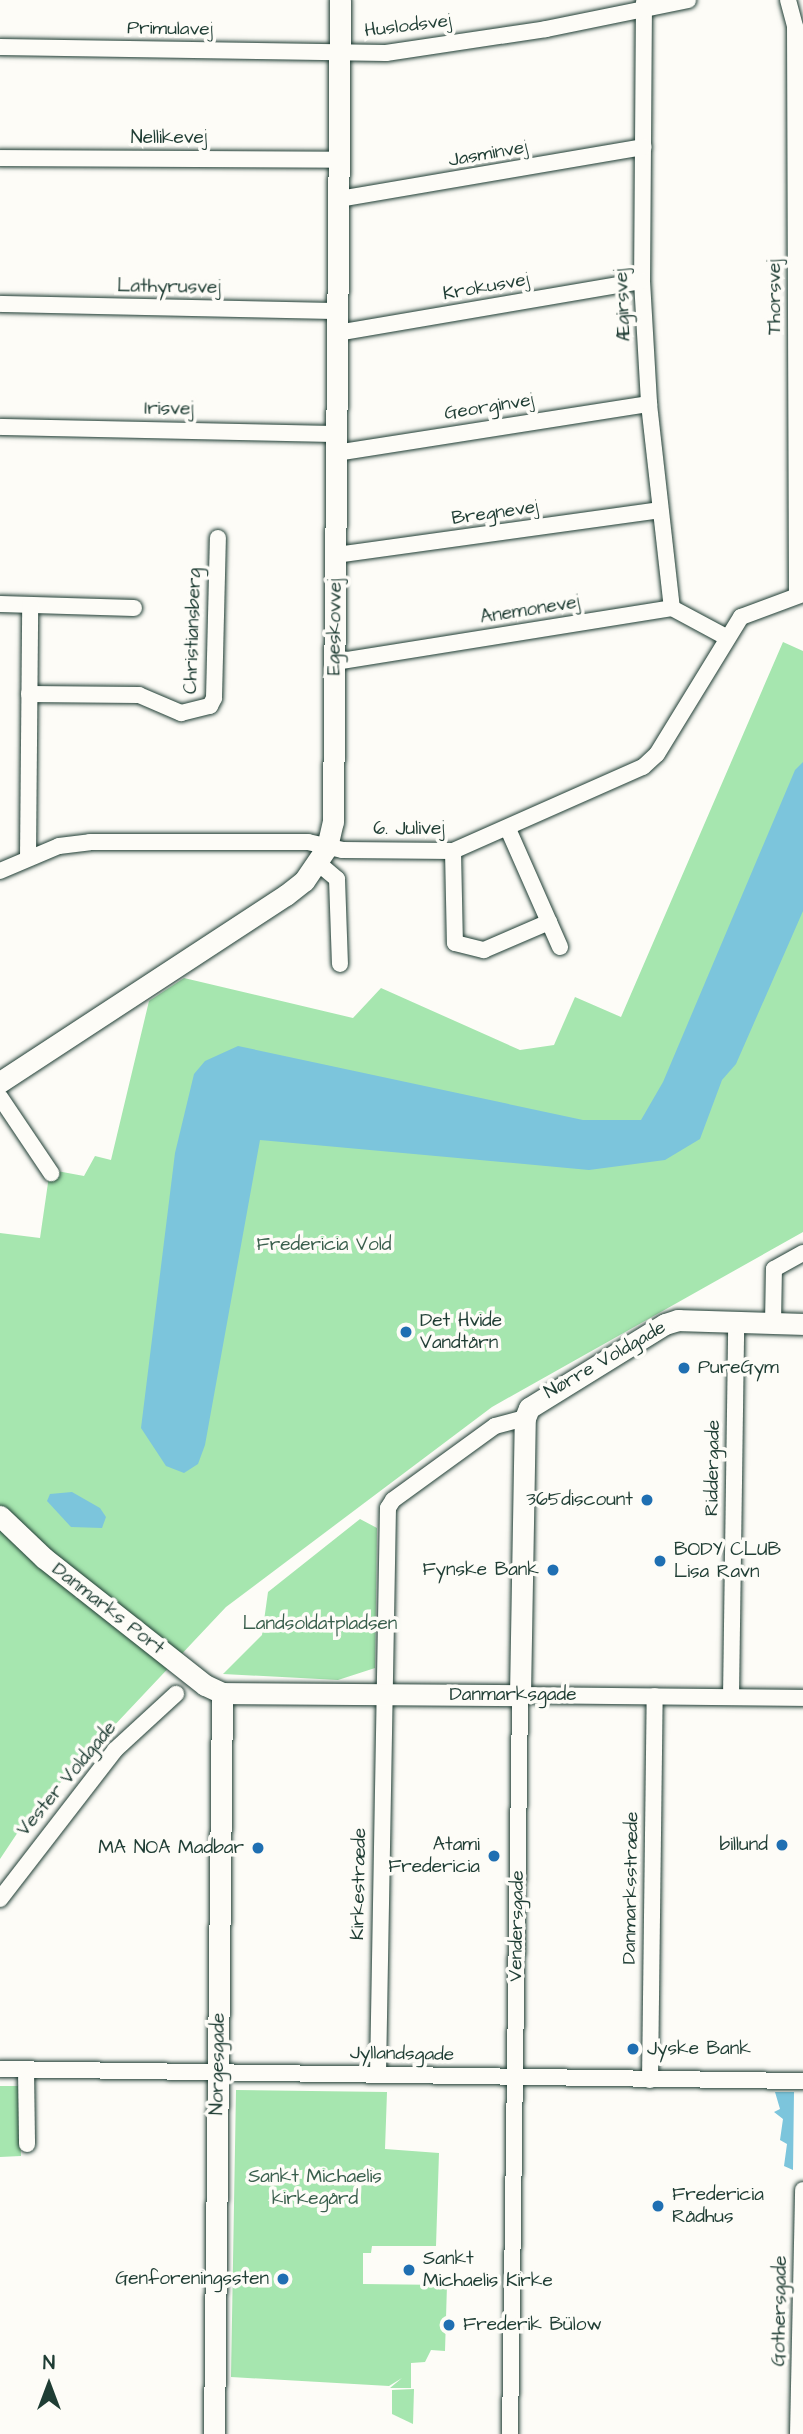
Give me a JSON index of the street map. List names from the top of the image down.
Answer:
{
  "streets": {
    "street": [
      "Huslodsvej",
      "Primulavej",
      "Nellikevej",
      "Jasminvej",
      "Lathyrusvej",
      "Krokusvej",
      "Thorsvej",
      "Ægirsvej",
      "Georginvej",
      "Irisvej",
      "Bregnevej",
      "Anemonevej",
      "Egeskovvej",
      "Christiansberg",
      "6. Julivej",
      "Nørre Voldgade",
      "Riddergade",
      "Danmarks Port",
      "Danmarksgade",
      "Vester Voldgade",
      "Kirkestræde",
      "Danmarksstræde",
      "Vendersgade",
      "Jyllandsgade",
      "Norgesgade",
      "Gothersgade"
    ]
  },
  "crossings": [
    ["Huslodsvej", "Primulavej"],
    ["Huslodsvej", "Ægirsvej"],
    ["Huslodsvej", "Egeskovvej"],
    ["Primulavej", "Egeskovvej"],
    ["Nellikevej", "Egeskovvej"],
    ["Jasminvej", "Ægirsvej"],
    ["Jasminvej", "Egeskovvej"],
    ["Lathyrusvej", "Krokusvej"],
    ["Lathyrusvej", "Egeskovvej"],
    ["Krokusvej", "Ægirsvej"],
    ["Krokusvej", "Egeskovvej"],
    ["Thorsvej", "6. Julivej"],
    ["Ægirsvej", "Georginvej"],
    ["Ægirsvej", "Bregnevej"],
    ["Ægirsvej", "Anemonevej"],
    ["Georginvej", "Irisvej"],
    ["Georginvej", "Egeskovvej"],
    ["Irisvej", "Egeskovvej"],
    ["Bregnevej", "Egeskovvej"],
    ["Anemonevej", "Egeskovvej"],
    ["Egeskovvej", "6. Julivej"],
    ["Nørre Voldgade", "Riddergade"],
    ["Nørre Voldgade", "Kirkestræde"],
    ["Nørre Voldgade", "Vendersgade"],
    ["Riddergade", "Danmarksgade"],
    ["Danmarks Port", "Danmarksgade"],
    ["Danmarks Port", "Norgesgade"],
    ["Danmarksgade", "Kirkestræde"],
    ["Danmarksgade", "Danmarksstræde"],
    ["Danmarksgade", "Vendersgade"],
    ["Danmarksgade", "Norgesgade"],
    ["Kirkestræde", "Vendersgade"],
    ["Kirkestræde", "Jyllandsgade"],
    ["Danmarksstræde", "Jyllandsgade"],
    ["Vendersgade", "Jyllandsgade"],
    ["Jyllandsgade", "Norgesgade"]
  ],
  "parks": ["Fredericia Vold", "Landsoldatpladsen", "Sankt Michaelis kirkegård"],
  "places": [
    "Det Hvide Vandtårn",
    "PureGym",
    "365discount",
    "BODY CLUB Lisa Ravn",
    "Fynske Bank",
    "billund",
    "MA NOA Madbar",
    "Atami Fredericia",
    "Jyske Bank",
    "Fredericia Rådhus",
    "Sankt Michaelis Kirke",
    "Genforeningssten",
    "Frederik Bülow"
  ],
  "north": "top"
}
